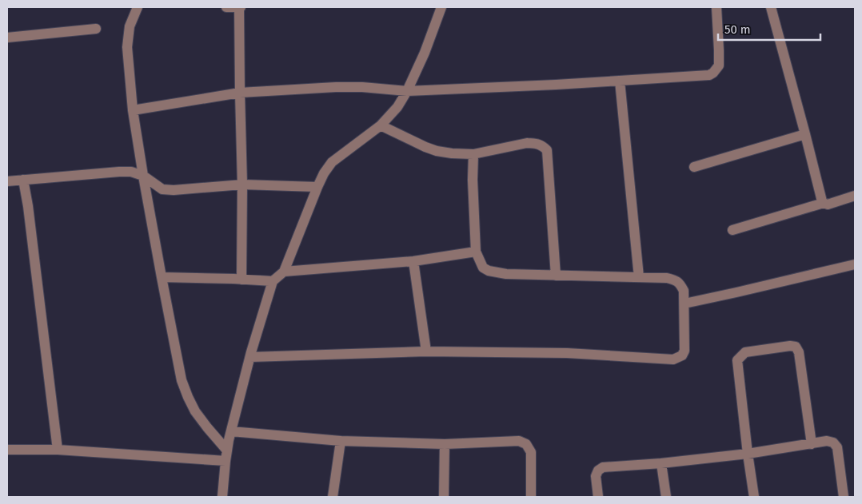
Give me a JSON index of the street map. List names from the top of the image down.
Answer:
{
  "scale_bar": "50 m"
}
